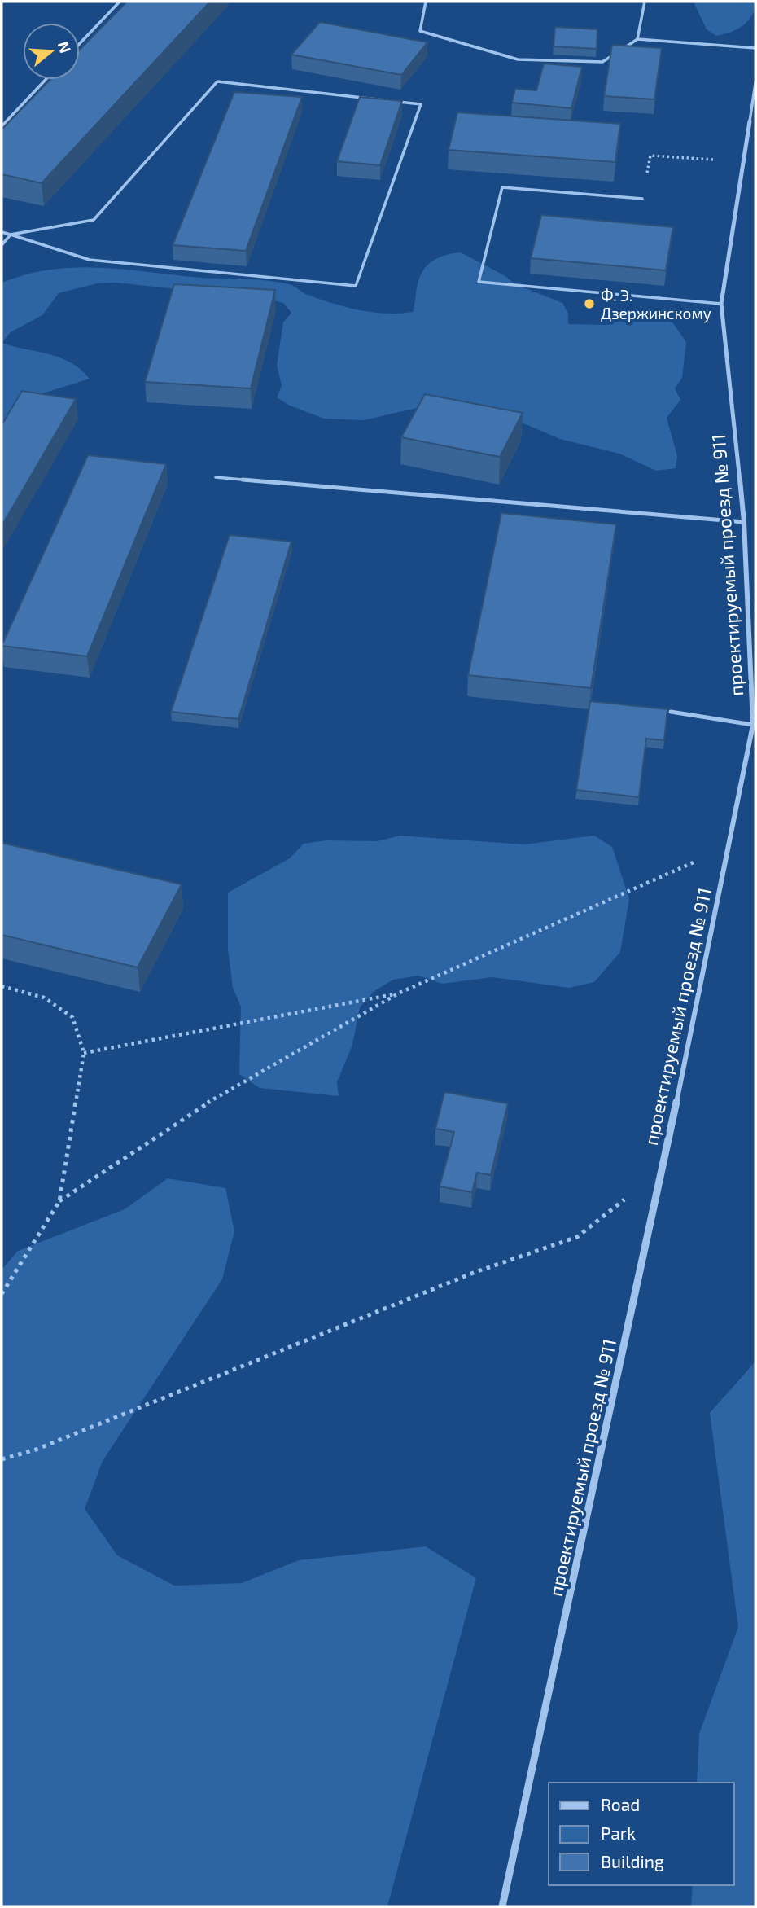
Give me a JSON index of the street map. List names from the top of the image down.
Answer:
{
  "streets": {
    "street": ["проектируемый проезд № 911"]
  },
  "places": ["Ф. Э. Дзержинскому"],
  "legend": ["Road", "Park", "Building"],
  "north": "right"
}
